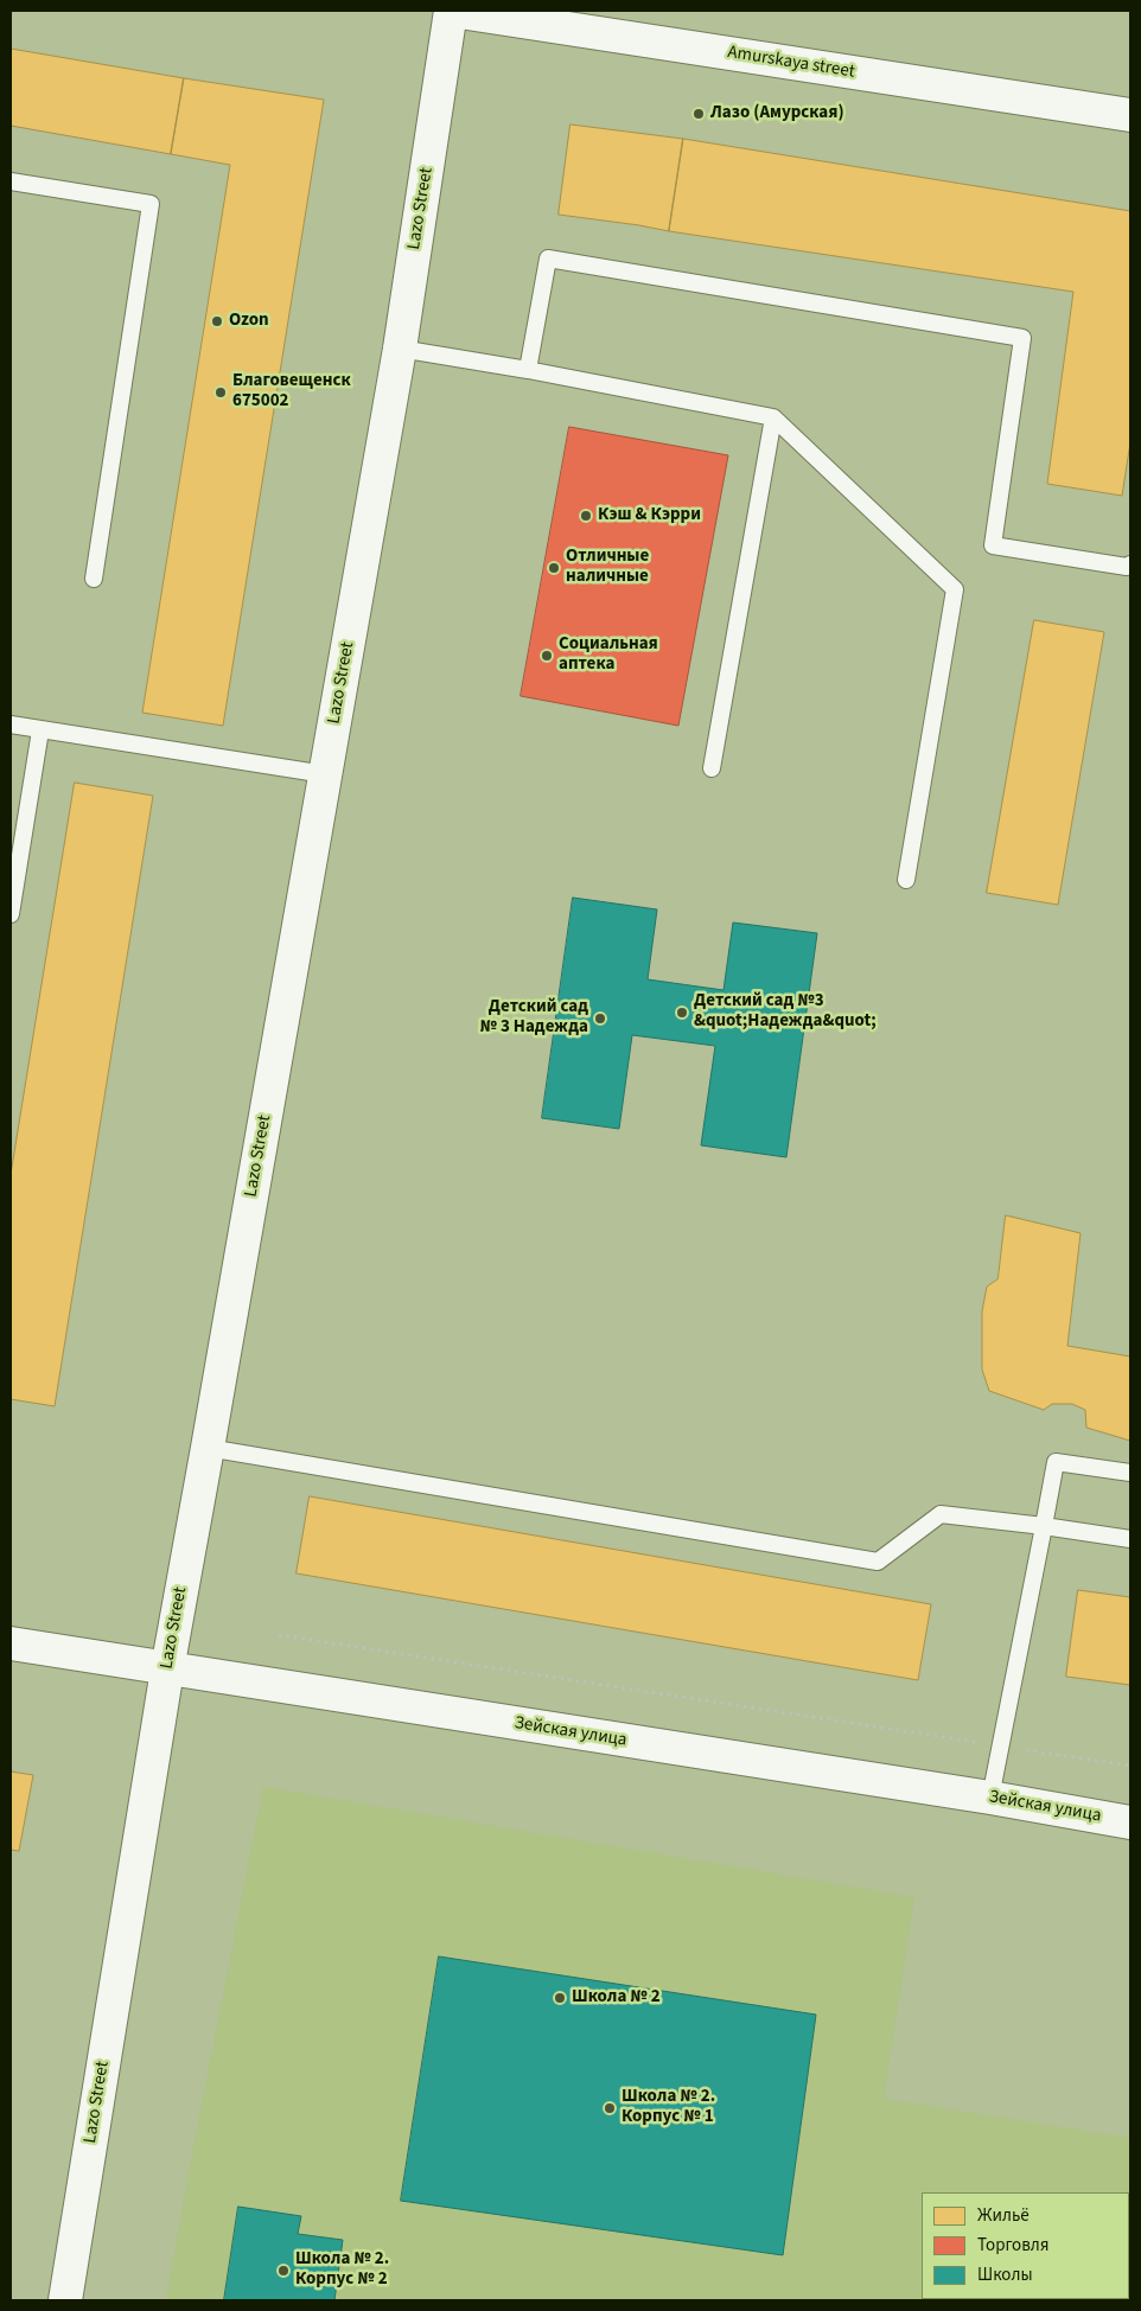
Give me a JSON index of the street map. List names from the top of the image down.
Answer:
{
  "streets": {
    "main road": ["Amurskaya street", "Lazo Street", "Зейская улица"]
  },
  "crossings": [
    ["Amurskaya street", "Lazo Street"],
    ["Lazo Street", "Зейская улица"]
  ],
  "places": [
    "Лазо (Амурская)",
    "Ozon",
    "Благовещенск 675002",
    "Кэш & Кэрри",
    "Отличные наличные",
    "Социальная аптека",
    "Детский сад №3 &quot;Надежда&quot;",
    "Детский сад № 3 Надежда",
    "Школа № 2",
    "Школа № 2. Корпус № 1",
    "Школа № 2. Корпус № 2"
  ],
  "legend": ["Жильё", "Торговля", "Школы"]
}
